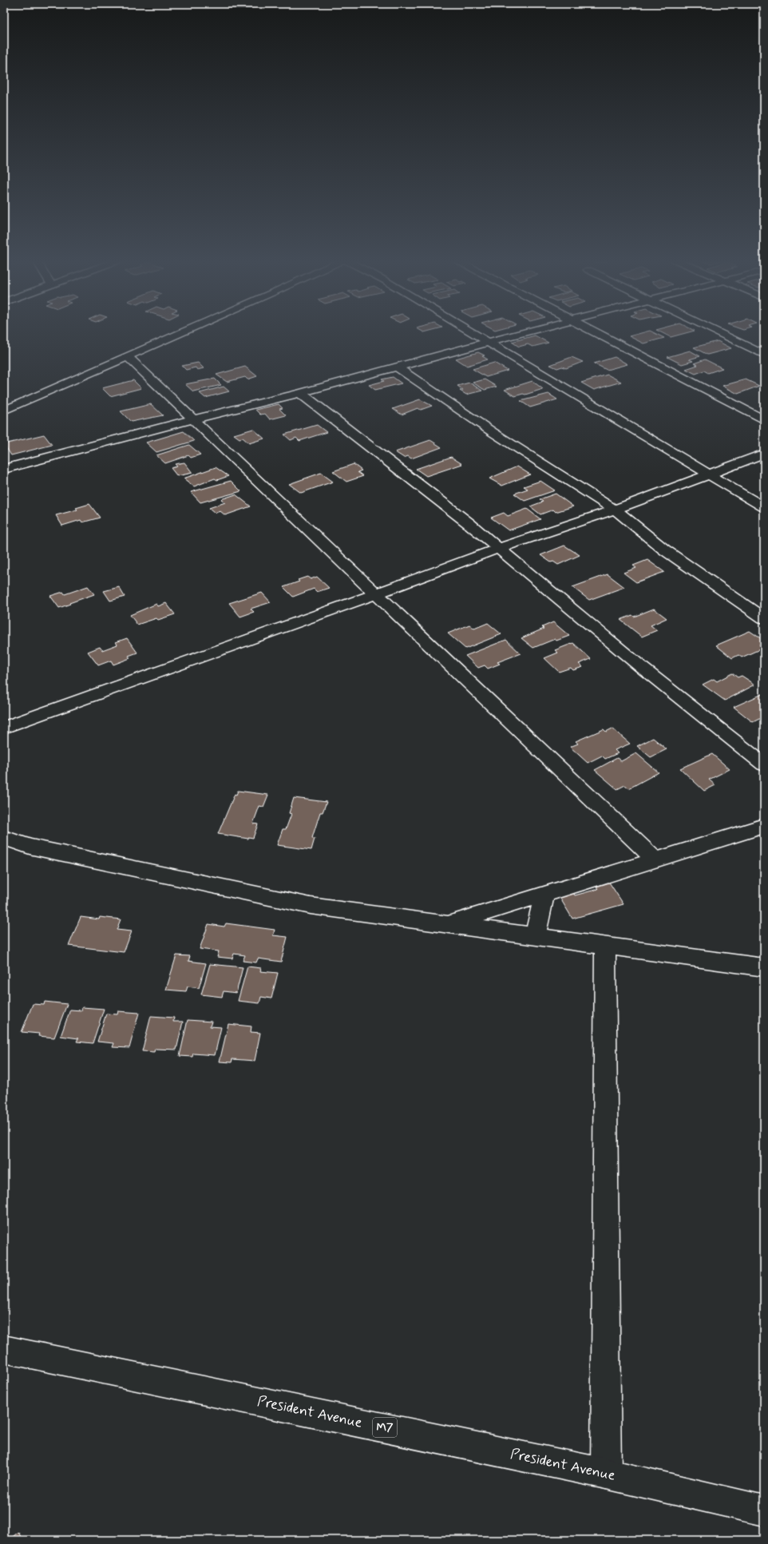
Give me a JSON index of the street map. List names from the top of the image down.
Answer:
{
  "streets": {
    "street": ["President Avenue", "M7"]
  }
}
